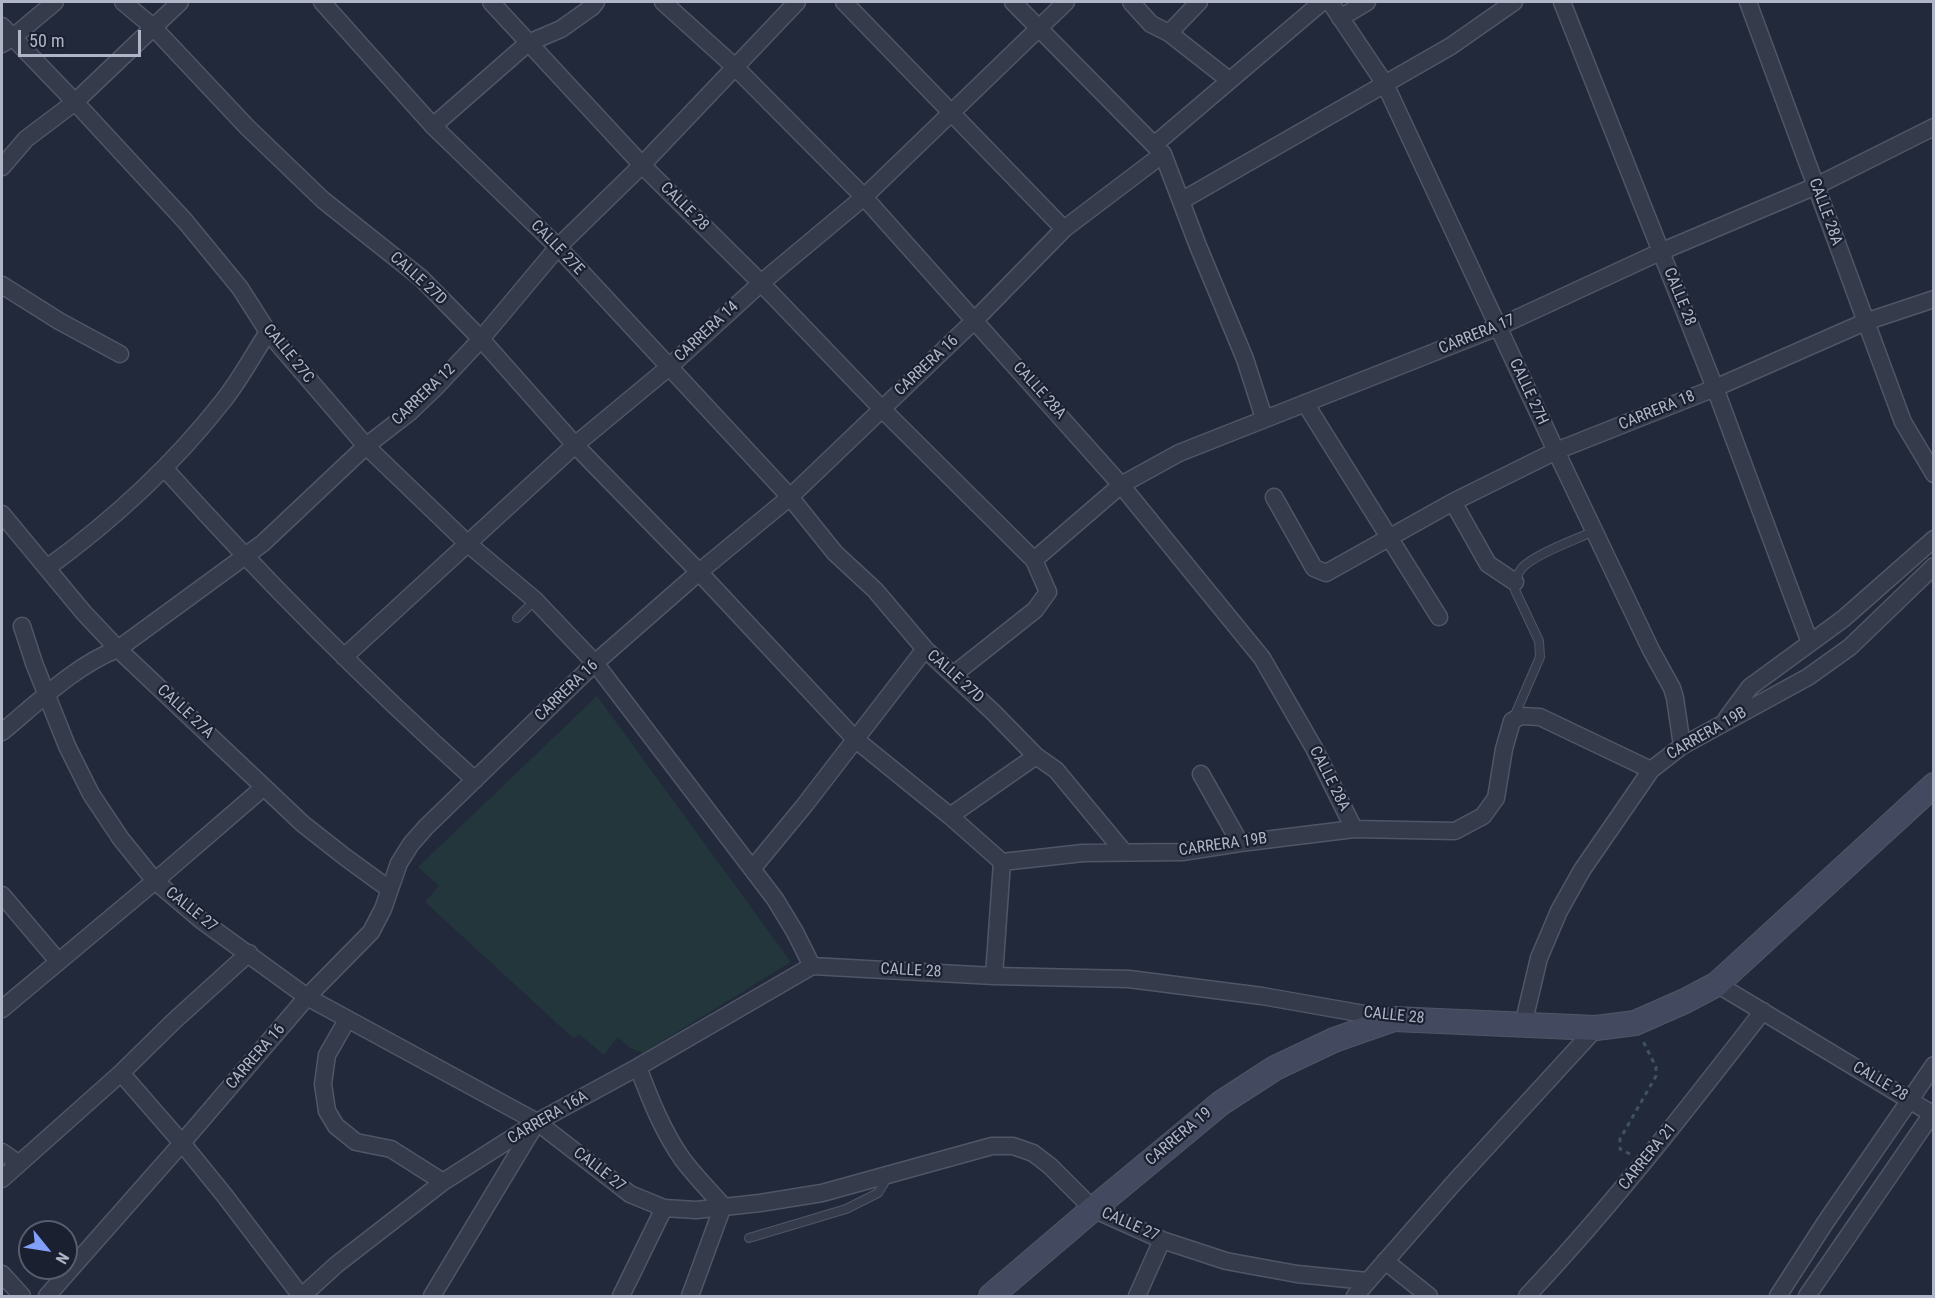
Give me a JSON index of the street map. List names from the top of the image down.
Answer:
{
  "streets": {
    "street": [
      "CALLE 28",
      "CALLE 28A",
      "CALLE 27E",
      "CALLE 27D",
      "CARRERA 14",
      "CARRERA 17",
      "CALLE 27C",
      "CARRERA 16",
      "CALLE 27H",
      "CARRERA 12",
      "CARRERA 18",
      "CALLE 27A",
      "CARRERA 19B",
      "CALLE 27",
      "CARRERA 16A",
      "CARRERA 19",
      "CARRERA 21"
    ]
  },
  "crossings": [
    ["CALLE 28", "CARRERA 14"],
    ["CALLE 28", "CARRERA 17"],
    ["CALLE 28", "CALLE 27C"],
    ["CALLE 28", "CARRERA 16"],
    ["CALLE 28", "CARRERA 12"],
    ["CALLE 28", "CARRERA 18"],
    ["CALLE 28", "CARRERA 19B"],
    ["CALLE 28", "CARRERA 16A"],
    ["CALLE 28", "CARRERA 19"],
    ["CALLE 28", "CARRERA 21"],
    ["CALLE 28A", "CARRERA 14"],
    ["CALLE 28A", "CARRERA 17"],
    ["CALLE 28A", "CARRERA 16"],
    ["CALLE 28A", "CARRERA 12"],
    ["CALLE 28A", "CARRERA 18"],
    ["CALLE 28A", "CARRERA 19B"],
    ["CALLE 27E", "CALLE 27D"],
    ["CALLE 27E", "CARRERA 14"],
    ["CALLE 27E", "CARRERA 16"],
    ["CALLE 27E", "CARRERA 12"],
    ["CALLE 27D", "CARRERA 14"],
    ["CALLE 27D", "CARRERA 16"],
    ["CALLE 27D", "CARRERA 12"],
    ["CALLE 27D", "CARRERA 19B"],
    ["CARRERA 14", "CALLE 27C"],
    ["CARRERA 17", "CALLE 27H"],
    ["CALLE 27C", "CARRERA 16"],
    ["CALLE 27C", "CARRERA 12"],
    ["CALLE 27C", "CARRERA 16A"],
    ["CARRERA 16", "CALLE 27A"],
    ["CARRERA 16", "CALLE 27"],
    ["CALLE 27H", "CARRERA 18"],
    ["CALLE 27H", "CARRERA 19B"],
    ["CARRERA 12", "CALLE 27A"],
    ["CARRERA 12", "CALLE 27"],
    ["CALLE 27", "CARRERA 16A"],
    ["CALLE 27", "CARRERA 19"]
  ],
  "scale_bar": "50 m",
  "north": "bottom right"
}
